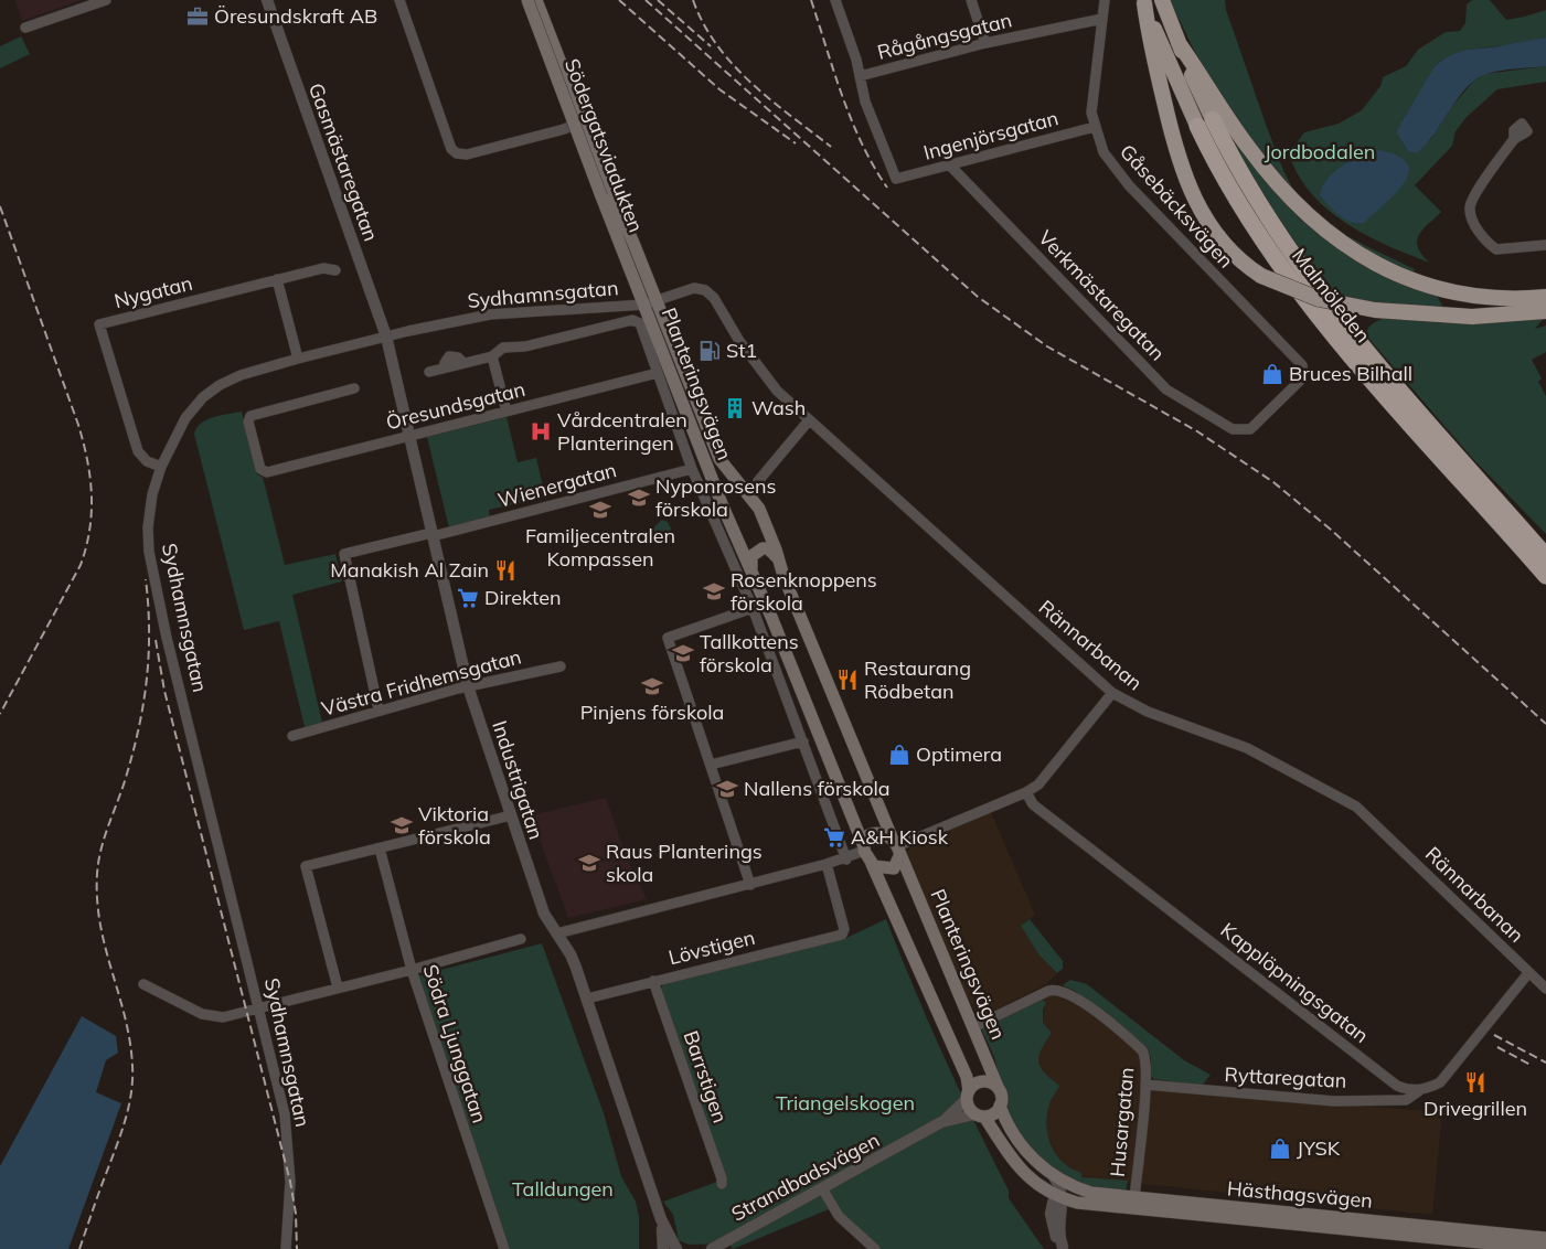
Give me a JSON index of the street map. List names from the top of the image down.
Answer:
{
  "streets": {
    "highway": ["Malmöleden"],
    "main road": ["Södergatsviadukten", "Planteringsvägen", "Hästhagsvägen"],
    "street": [
      "Rågångsgatan",
      "Ingenjörsgatan",
      "Gasmästaregatan",
      "Gåsebäcksvägen",
      "Nygatan",
      "Sydhamnsgatan",
      "Verkmästaregatan",
      "Öresundsgatan",
      "Wienergatan",
      "Rännarbanan",
      "Västra Fridhemsgatan",
      "Industrigatan",
      "Lövstigen",
      "Kapplöpningsgatan",
      "Södra Ljunggatan",
      "Barrstigen",
      "Ryttaregatan",
      "Husargatan",
      "Strandbadsvägen"
    ]
  },
  "crossings": [
    ["Rågångsgatan", "Ingenjörsgatan"],
    ["Rågångsgatan", "Gåsebäcksvägen"],
    ["Ingenjörsgatan", "Gåsebäcksvägen"],
    ["Ingenjörsgatan", "Verkmästaregatan"],
    ["Södergatsviadukten", "Sydhamnsgatan"],
    ["Södergatsviadukten", "Planteringsvägen"],
    ["Södergatsviadukten", "Rännarbanan"],
    ["Gasmästaregatan", "Sydhamnsgatan"],
    ["Gasmästaregatan", "Industrigatan"],
    ["Gåsebäcksvägen", "Verkmästaregatan"],
    ["Nygatan", "Sydhamnsgatan"],
    ["Sydhamnsgatan", "Planteringsvägen"],
    ["Sydhamnsgatan", "Rännarbanan"],
    ["Sydhamnsgatan", "Industrigatan"],
    ["Planteringsvägen", "Öresundsgatan"],
    ["Planteringsvägen", "Wienergatan"],
    ["Planteringsvägen", "Rännarbanan"],
    ["Planteringsvägen", "Husargatan"],
    ["Planteringsvägen", "Strandbadsvägen"],
    ["Öresundsgatan", "Industrigatan"],
    ["Wienergatan", "Västra Fridhemsgatan"],
    ["Wienergatan", "Industrigatan"],
    ["Västra Fridhemsgatan", "Industrigatan"],
    ["Industrigatan", "Lövstigen"],
    ["Lövstigen", "Barrstigen"],
    ["Kapplöpningsgatan", "Ryttaregatan"],
    ["Ryttaregatan", "Husargatan"],
    ["Husargatan", "Hästhagsvägen"]
  ],
  "parks": ["Jordbodalen", "Triangelskogen", "Talldungen"],
  "places": {
    "office": ["Öresundskraft AB"],
    "fuel station": ["St1"],
    "shop": ["Bruces Bilhall", "Optimera", "JYSK"],
    "building": ["Wash"],
    "hospital": ["Vårdcentralen Planteringen"],
    "school or university": [
      "Nyponrosens förskola",
      "Familjecentralen Kompassen",
      "Rosenknoppens förskola",
      "Tallkottens förskola",
      "Pinjens förskola",
      "Nallens förskola",
      "Viktoria förskola",
      "Raus Planterings skola"
    ],
    "restaurant": ["Manakish Al Zain", "Restaurang Rödbetan", "Drivegrillen"],
    "supermarket": ["Direkten", "A&H Kiosk"]
  }
}
